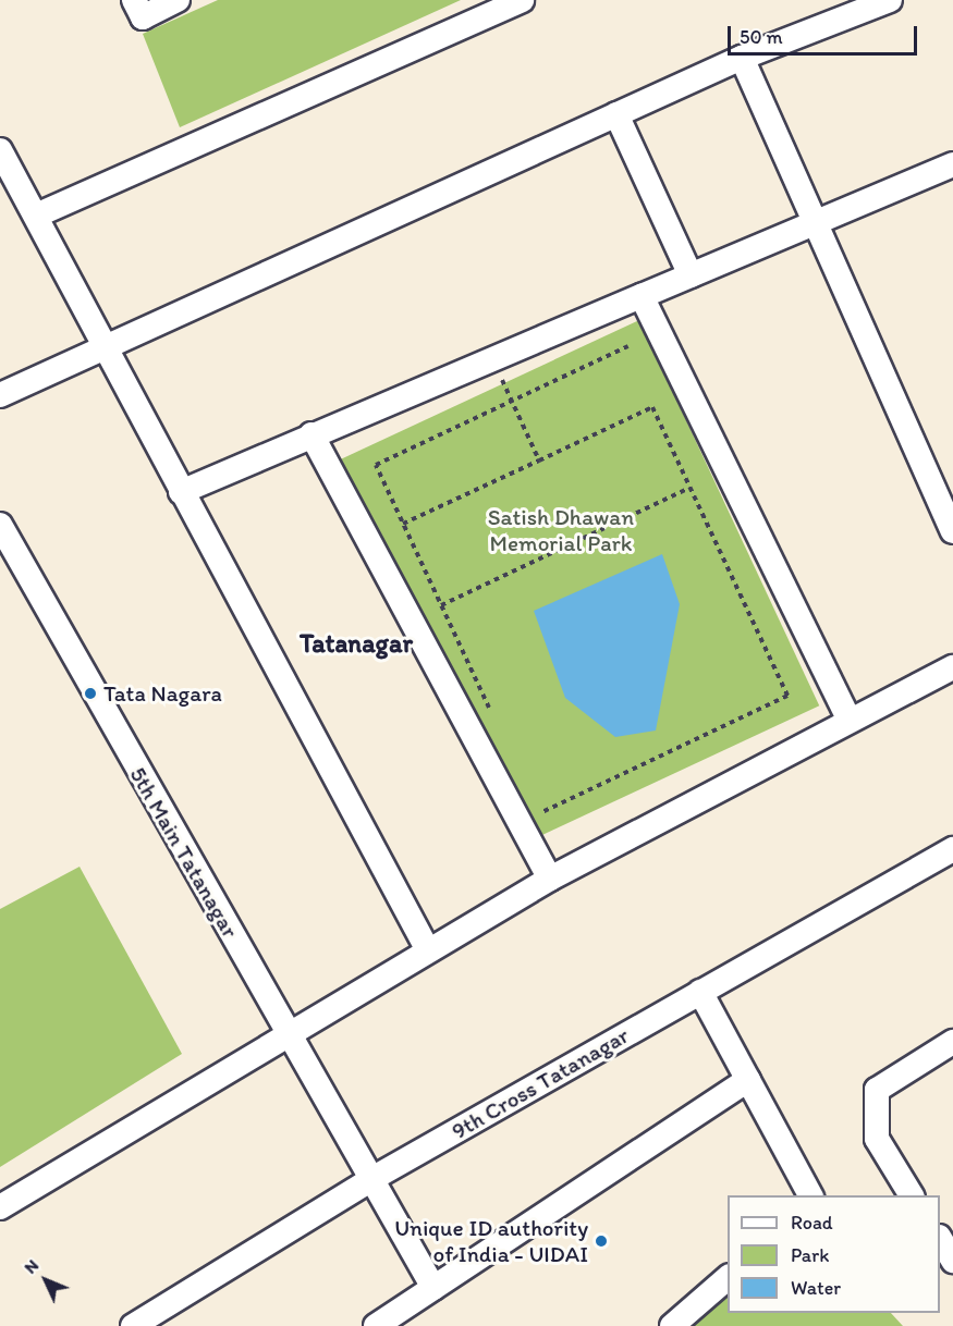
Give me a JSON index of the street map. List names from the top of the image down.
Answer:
{
  "streets": {
    "street": ["5th Main Tatanagar", "9th Cross Tatanagar"]
  },
  "crossings": [
    ["5th Main Tatanagar", "9th Cross Tatanagar"]
  ],
  "districts": ["Tatanagar"],
  "parks": ["Satish Dhawan Memorial Park"],
  "places": ["Tata Nagara", "Unique ID authority of India - UIDAI"],
  "legend": ["Road", "Park", "Water"],
  "scale_bar": "50 m",
  "north": "top left"
}
